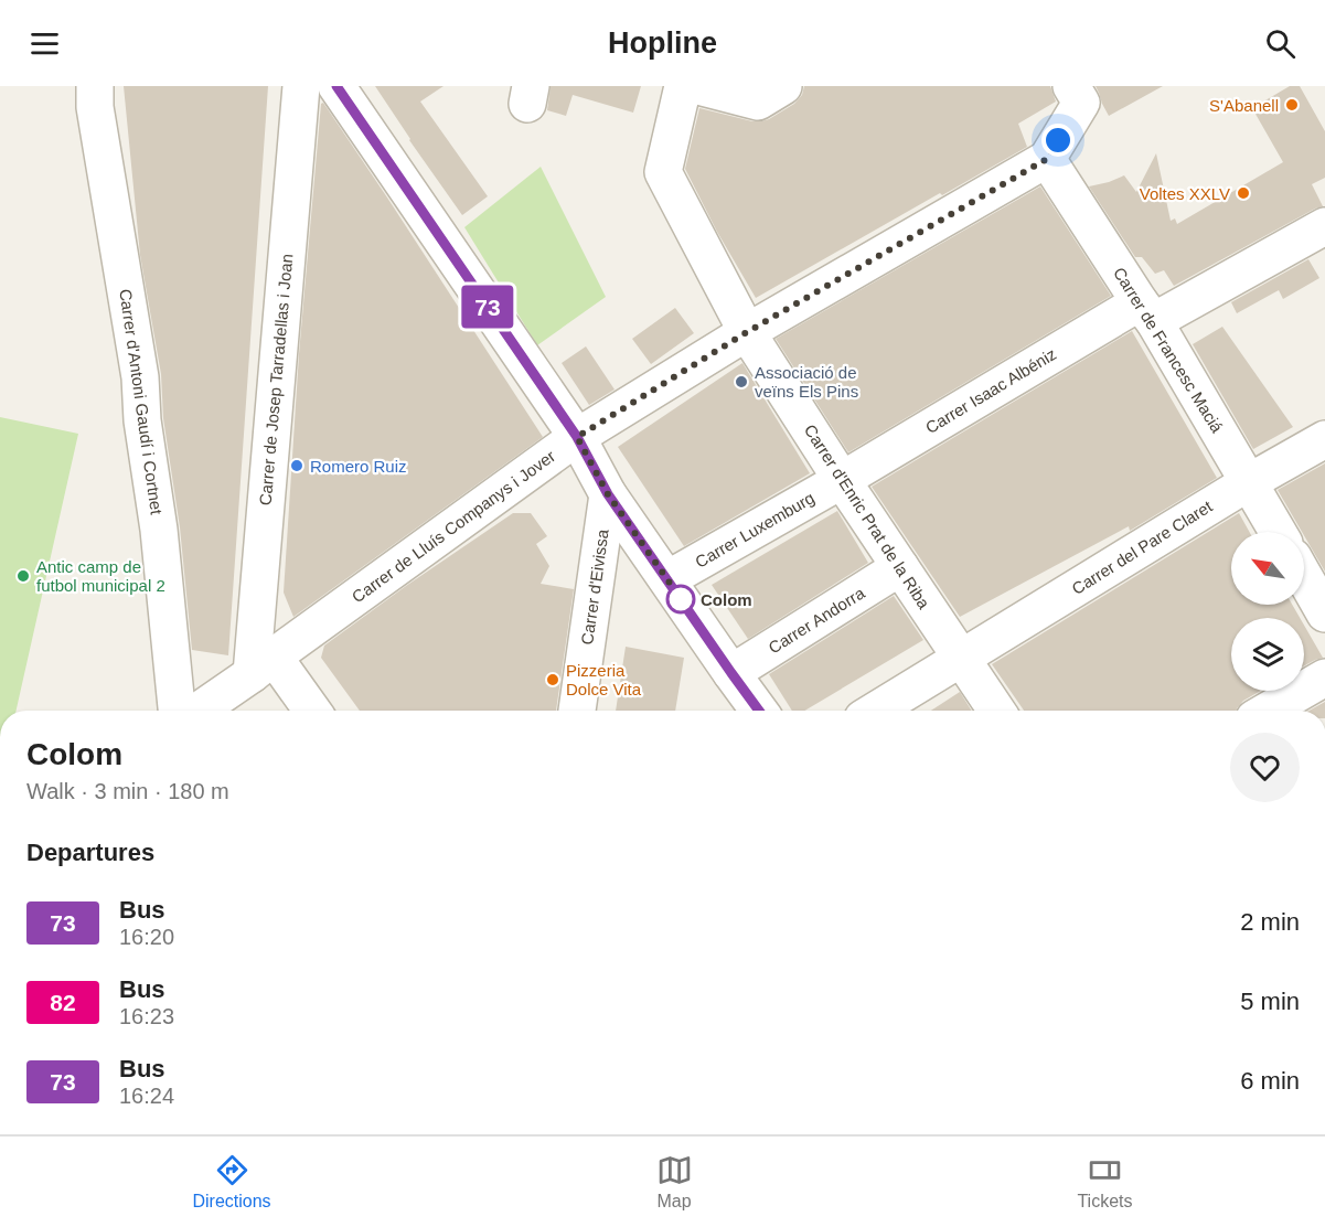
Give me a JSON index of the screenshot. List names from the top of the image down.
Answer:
{
  "streets": {
    "street": [
      "Carrer de Francesc Maciá",
      "Carrer de Josep Tarradellas i Joan",
      "Carrer Isaac Albéniz",
      "Carrer d'Antoni Gaudí i Cortnet",
      "Carrer d'Enric Prat de la Riba",
      "Carrer de Lluís Companys i Jover",
      "Carrer Luxemburg",
      "Carrer del Pare Claret",
      "Carrer d'Eivissa",
      "Carrer Andorra"
    ]
  },
  "crossings": [
    ["Carrer de Francesc Maciá", "Carrer Isaac Albéniz"],
    ["Carrer de Francesc Maciá", "Carrer de Lluís Companys i Jover"],
    ["Carrer de Francesc Maciá", "Carrer del Pare Claret"],
    ["Carrer de Josep Tarradellas i Joan", "Carrer de Lluís Companys i Jover"],
    ["Carrer Isaac Albéniz", "Carrer d'Enric Prat de la Riba"],
    ["Carrer Isaac Albéniz", "Carrer Luxemburg"],
    ["Carrer d'Enric Prat de la Riba", "Carrer de Lluís Companys i Jover"],
    ["Carrer d'Enric Prat de la Riba", "Carrer Luxemburg"],
    ["Carrer d'Enric Prat de la Riba", "Carrer del Pare Claret"],
    ["Carrer d'Enric Prat de la Riba", "Carrer Andorra"]
  ],
  "places": [
    "S'Abanell",
    "Voltes XXLV",
    "Associació de veïns Els Pins",
    "Romero Ruiz",
    "Antic camp de futbol municipal 2",
    "Colom",
    "Pizzeria Dolce Vita"
  ],
  "lines": ["bus line 73"],
  "north": "top left",
  "page": {
    "header": "Hopline",
    "on_map": "73",
    "heading": [
      ["Colom", "Walk · 3 min · 180 m"],
      "Departures"
    ],
    "list": [
      {
        "mark": "73",
        "name": "Bus",
        "note": "16:20",
        "value": "2 min"
      },
      {
        "mark": "82",
        "name": "Bus",
        "note": "16:23",
        "value": "5 min"
      },
      {
        "mark": "73",
        "name": "Bus",
        "note": "16:24",
        "value": "6 min"
      }
    ],
    "tabs": ["Directions", "Map", "Tickets"]
  }
}
